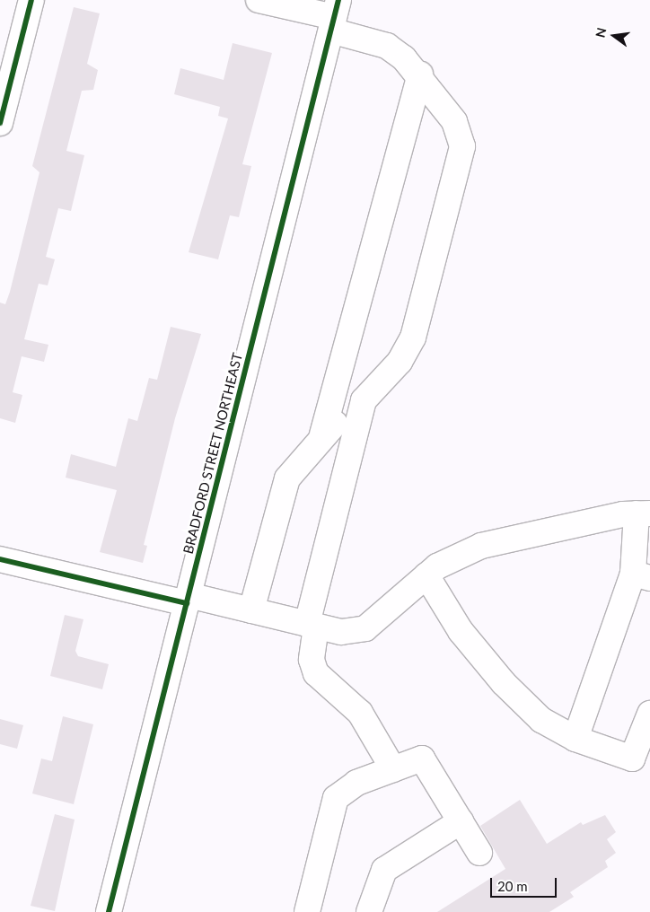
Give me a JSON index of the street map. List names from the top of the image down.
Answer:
{
  "streets": {
    "street": ["BRADFORD STREET NORTHEAST"]
  },
  "scale_bar": "20 m",
  "north": "left"
}
